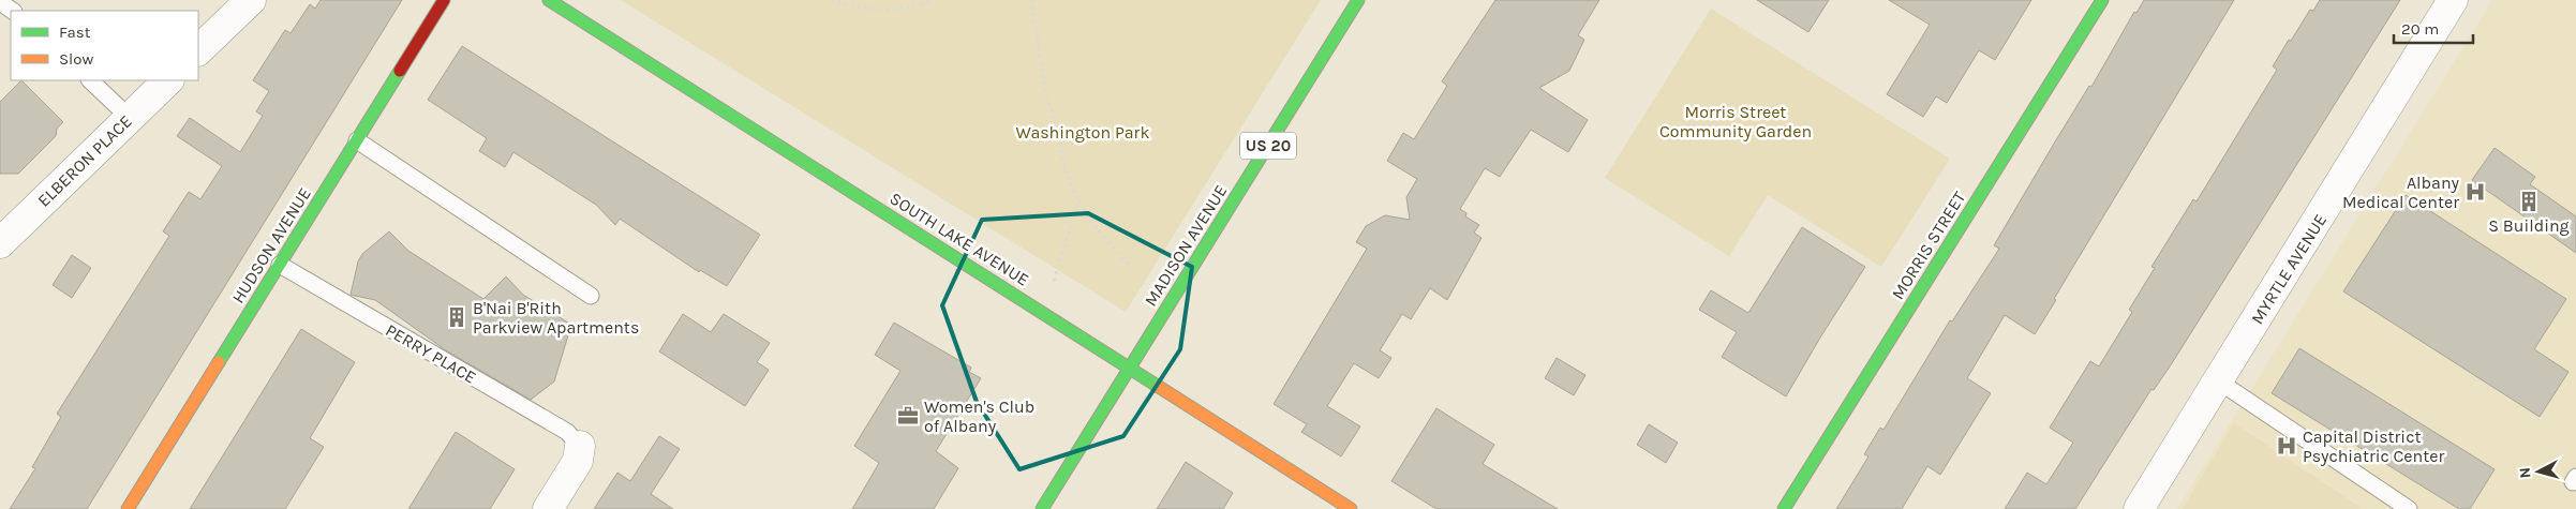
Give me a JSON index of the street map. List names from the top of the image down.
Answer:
{
  "streets": {
    "street": [
      "US 20",
      "ELBERON PLACE",
      "SOUTH LAKE AVENUE",
      "HUDSON AVENUE",
      "MADISON AVENUE",
      "MORRIS STREET",
      "MYRTLE AVENUE"
    ],
    "lane": ["PERRY PLACE"]
  },
  "crossings": [
    ["SOUTH LAKE AVENUE", "MADISON AVENUE"],
    ["HUDSON AVENUE", "PERRY PLACE"]
  ],
  "parks": ["Morris Street Community Garden", "Washington Park"],
  "places": {
    "hospital": ["Albany Medical Center", "Capital District Psychiatric Center"],
    "building": ["S Building", "B'Nai B'Rith Parkview Apartments"],
    "office": ["Women's Club of Albany"]
  },
  "legend": ["Fast", "Slow"],
  "scale_bar": "20 m",
  "north": "left"
}
